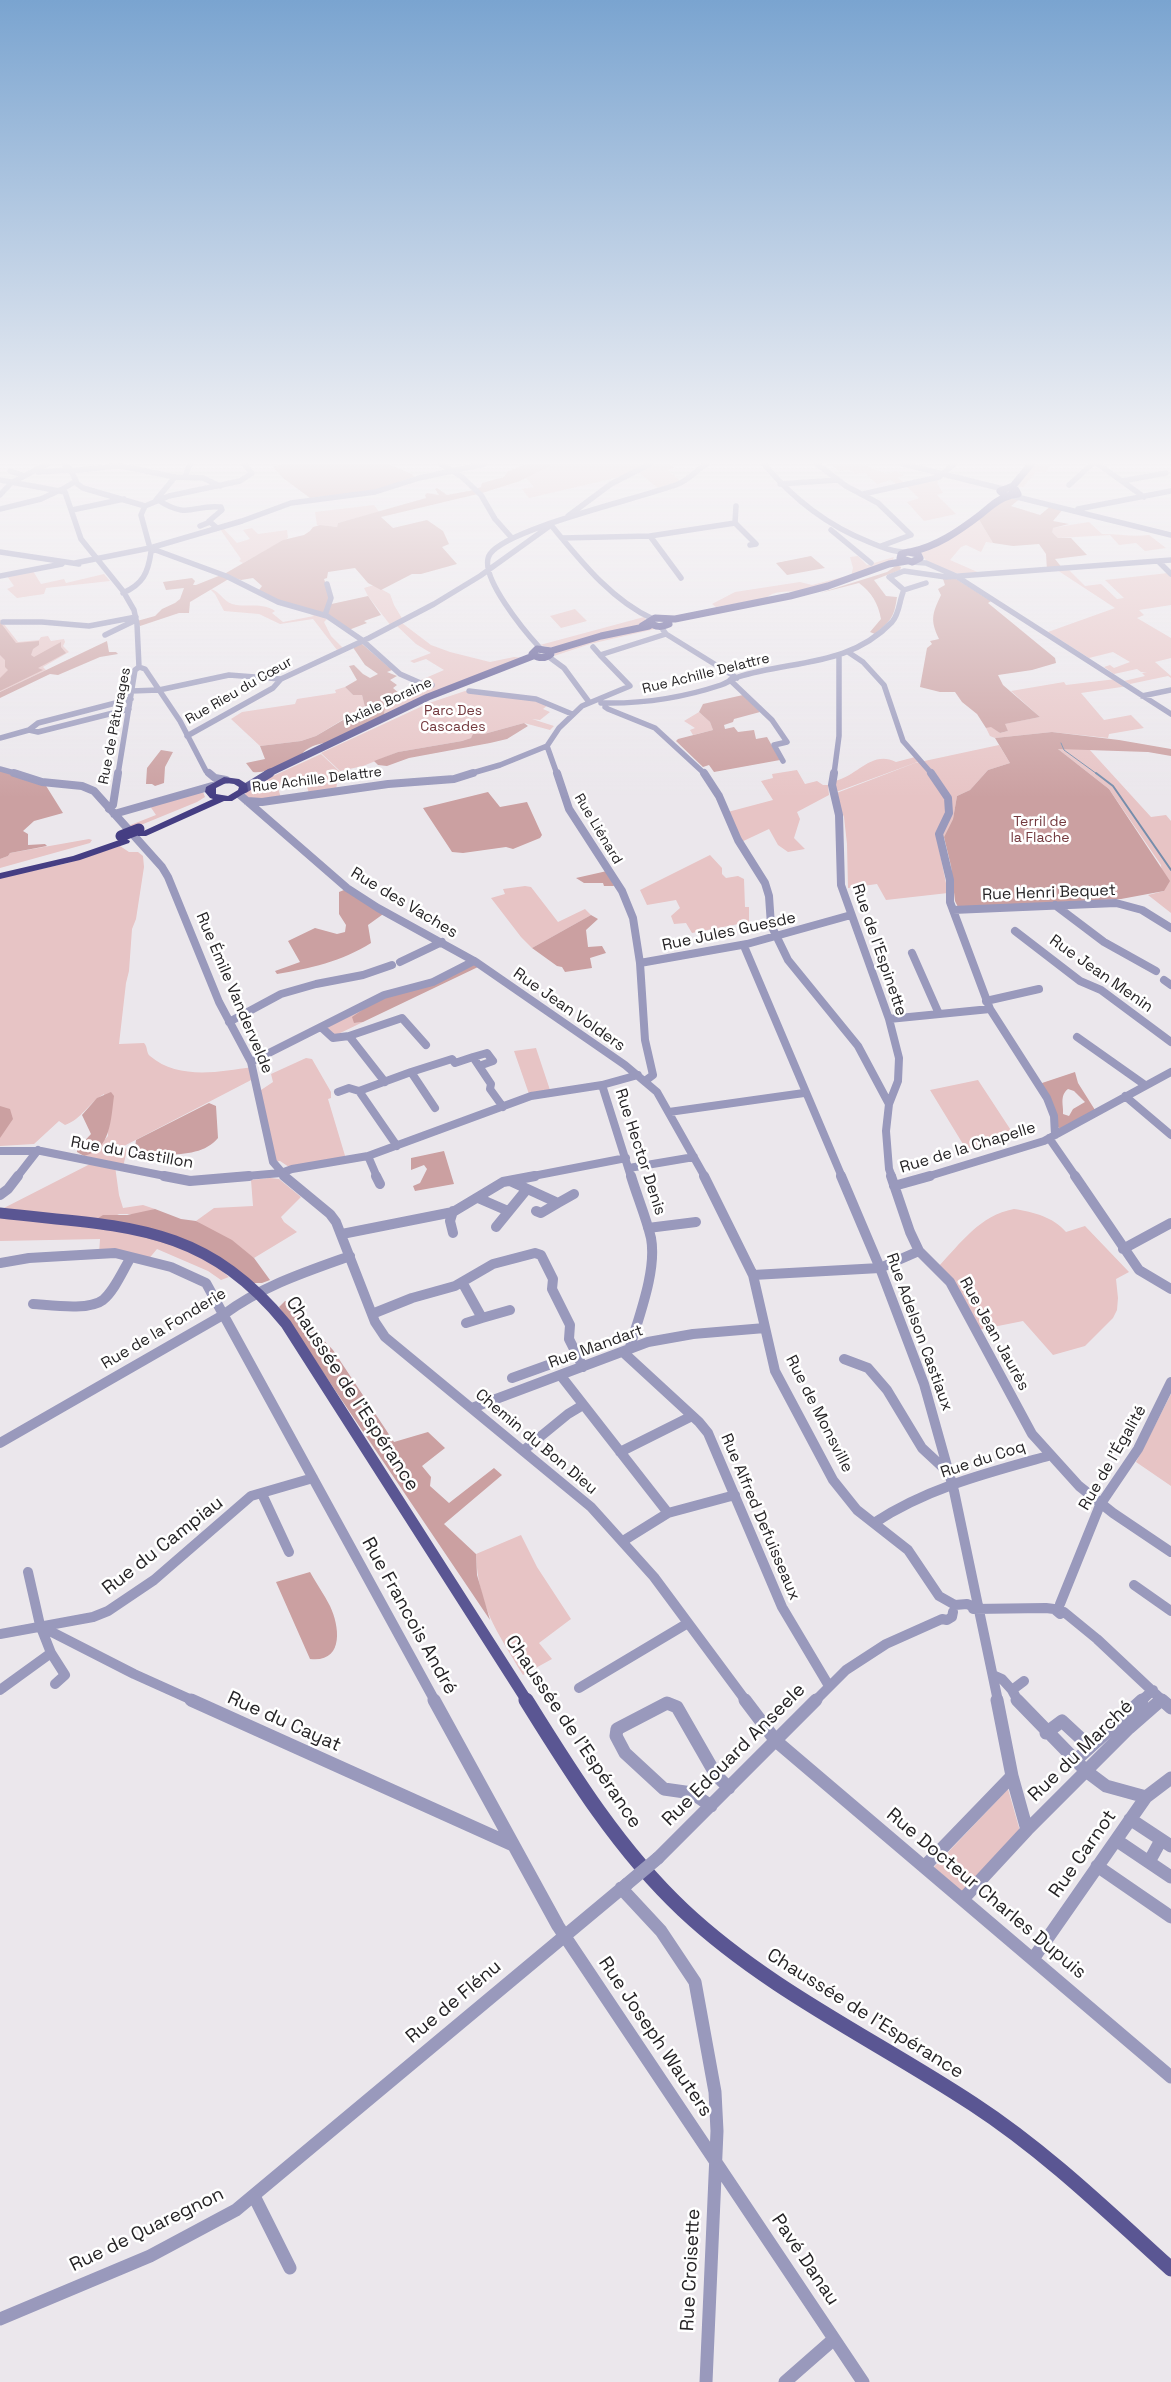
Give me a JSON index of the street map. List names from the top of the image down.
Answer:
{
  "streets": {
    "highway": ["Axiale Boraine"],
    "main road": ["Chaussée de l'Espérance"],
    "street": [
      "Rue Achille Delattre",
      "Rue Rieu du Cœur",
      "Rue de Pâturages",
      "Rue Liénard",
      "Rue Henri Bequet",
      "Rue des Vaches",
      "Rue Jules Guesde",
      "Rue de l'Espinette",
      "Rue Jean Menin",
      "Rue Émile Vandervelde",
      "Rue Jean Volders",
      "Rue de la Chapelle",
      "Rue Hector Denis",
      "Rue du Castillon",
      "Rue de la Fonderie",
      "Rue Adelson Castiaux",
      "Rue Jean Jaurès",
      "Rue Mandart",
      "Rue de Monsville",
      "Chemin du Bon Dieu",
      "Rue de l'Égalité",
      "Rue du Coq",
      "Rue Alfred Defuisseaux",
      "Rue du Campiau",
      "Rue Francois André",
      "Rue du Cayat",
      "Rue du Marché",
      "Rue Edouard Anseele",
      "Rue Carnot",
      "Rue Docteur Charles Dupuis",
      "Rue de Flénu",
      "Rue Joseph Wauters",
      "Rue de Quaregnon",
      "Pavé Danau",
      "Rue Croisette"
    ]
  },
  "crossings": [
    ["Rue Achille Delattre", "Axiale Boraine"],
    ["Rue Achille Delattre", "Rue Liénard"],
    ["Rue Achille Delattre", "Rue des Vaches"],
    ["Rue Achille Delattre", "Rue de l'Espinette"],
    ["Axiale Boraine", "Rue des Vaches"],
    ["Rue de Pâturages", "Rue Émile Vandervelde"],
    ["Rue Liénard", "Rue Jules Guesde"],
    ["Rue Liénard", "Rue Jean Volders"],
    ["Rue Liénard", "Rue du Castillon"],
    ["Rue Liénard", "Rue de Monsville"],
    ["Rue des Vaches", "Rue Jean Volders"],
    ["Rue Jules Guesde", "Rue de l'Espinette"],
    ["Rue Jules Guesde", "Rue Adelson Castiaux"],
    ["Rue de l'Espinette", "Rue Jean Jaurès"],
    ["Rue Émile Vandervelde", "Rue du Castillon"],
    ["Rue Émile Vandervelde", "Chemin du Bon Dieu"],
    ["Rue Jean Volders", "Rue du Castillon"],
    ["Rue Jean Volders", "Rue de Monsville"],
    ["Rue de la Chapelle", "Rue Jean Jaurès"],
    ["Rue Hector Denis", "Rue du Castillon"],
    ["Rue Hector Denis", "Rue Mandart"],
    ["Rue Hector Denis", "Rue Alfred Defuisseaux"],
    ["Rue du Castillon", "Rue de Monsville"],
    ["Rue du Castillon", "Chemin du Bon Dieu"],
    ["Rue de la Fonderie", "Chaussée de l'Espérance"],
    ["Rue de la Fonderie", "Chemin du Bon Dieu"],
    ["Rue de la Fonderie", "Rue Francois André"],
    ["Rue Adelson Castiaux", "Rue du Coq"],
    ["Rue Jean Jaurès", "Rue de l'Égalité"],
    ["Rue Jean Jaurès", "Rue du Coq"],
    ["Rue Mandart", "Rue de Monsville"],
    ["Rue Mandart", "Chemin du Bon Dieu"],
    ["Rue Mandart", "Rue Alfred Defuisseaux"],
    ["Rue de Monsville", "Rue du Coq"],
    ["Rue de Monsville", "Rue Edouard Anseele"],
    ["Chemin du Bon Dieu", "Rue Edouard Anseele"],
    ["Chemin du Bon Dieu", "Rue Docteur Charles Dupuis"],
    ["Rue Alfred Defuisseaux", "Rue Edouard Anseele"],
    ["Rue du Campiau", "Rue Francois André"],
    ["Rue du Campiau", "Rue du Cayat"],
    ["Rue Francois André", "Rue du Cayat"],
    ["Rue Francois André", "Rue Edouard Anseele"],
    ["Rue Francois André", "Rue de Flénu"],
    ["Rue Francois André", "Rue Joseph Wauters"],
    ["Rue du Marché", "Rue Docteur Charles Dupuis"],
    ["Rue Edouard Anseele", "Rue Docteur Charles Dupuis"],
    ["Rue Edouard Anseele", "Rue de Flénu"],
    ["Rue Edouard Anseele", "Rue Joseph Wauters"],
    ["Rue Edouard Anseele", "Rue Croisette"],
    ["Rue Carnot", "Rue Docteur Charles Dupuis"],
    ["Rue de Flénu", "Rue Joseph Wauters"],
    ["Rue de Flénu", "Rue de Quaregnon"],
    ["Rue Joseph Wauters", "Pavé Danau"],
    ["Rue Joseph Wauters", "Rue Croisette"],
    ["Pavé Danau", "Rue Croisette"]
  ],
  "parks": ["Parc Des Cascades", "Terril de la Flache"]
}
